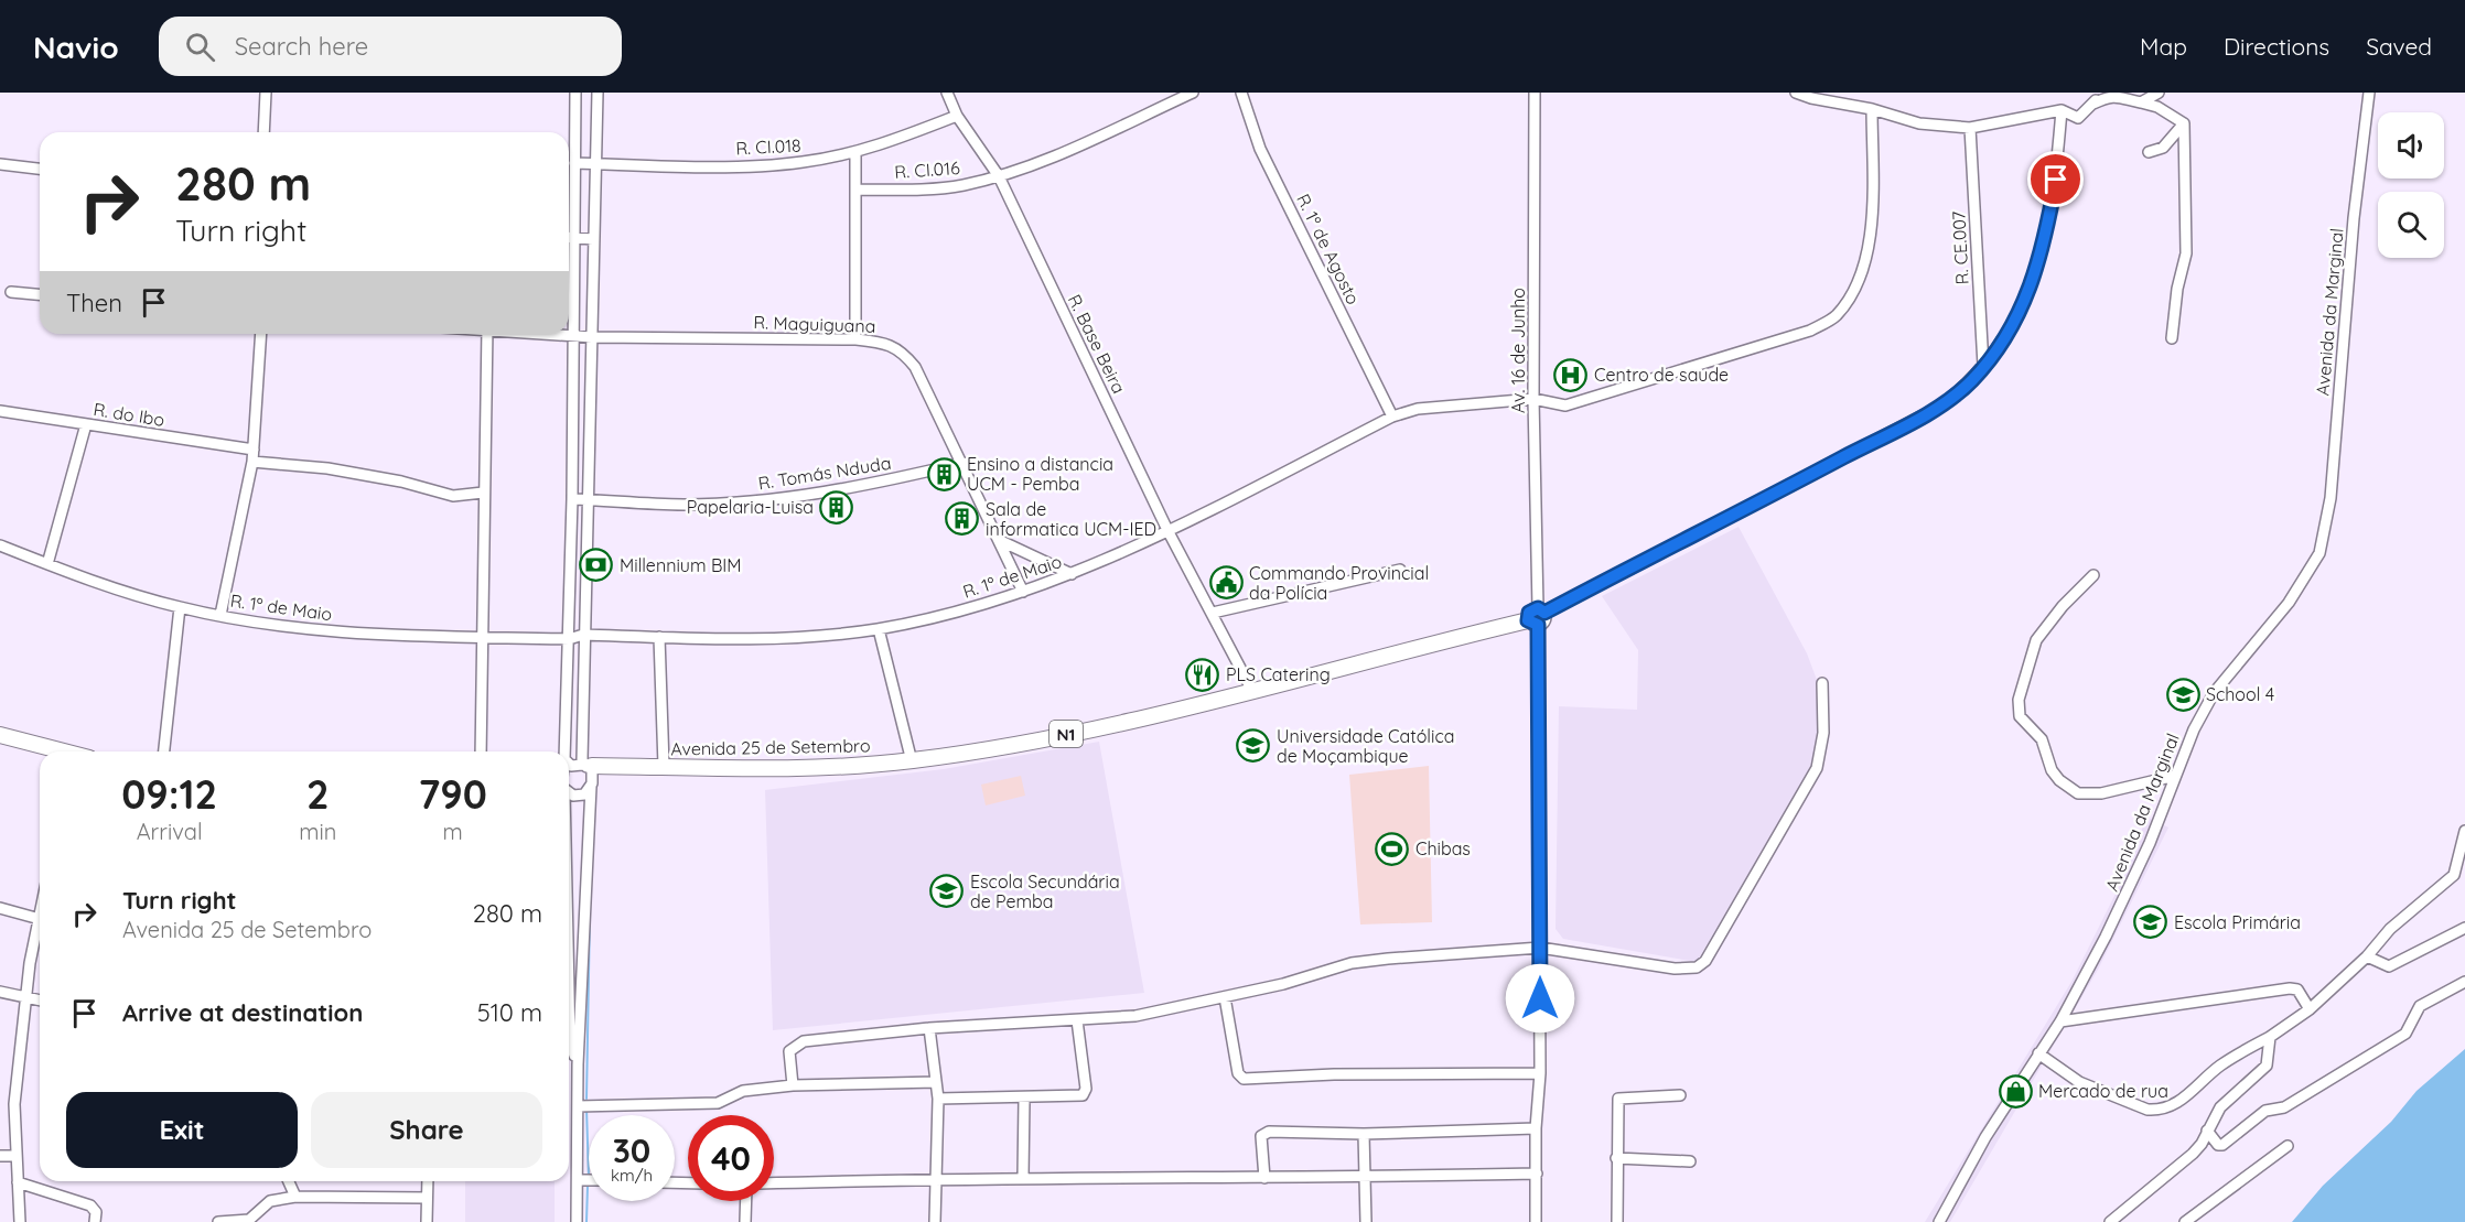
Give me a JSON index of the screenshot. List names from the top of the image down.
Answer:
{
  "streets": {
    "highway": ["N1", "Avenida 25 de Setembro"],
    "street": [
      "R. CI.018",
      "R. CI.016",
      "R. CE.007",
      "R. 1º de Agosto",
      "Avenida da Marginal",
      "R. Maguiguana",
      "R. Base Beira",
      "Av. 16 de Junho",
      "R. do Ibo",
      "R. Tomás Nduda",
      "R. 1º de Maio"
    ]
  },
  "crossings": [
    ["R. CI.018", "R. Base Beira"],
    ["R. CI.016", "R. Base Beira"],
    ["R. CE.007", "Avenida 25 de Setembro"],
    ["R. 1º de Agosto", "R. 1º de Maio"],
    ["R. Maguiguana", "R. Tomás Nduda"],
    ["R. Maguiguana", "R. 1º de Maio"],
    ["R. Base Beira", "R. 1º de Maio"],
    ["R. Base Beira", "Avenida 25 de Setembro"],
    ["Av. 16 de Junho", "R. 1º de Maio"],
    ["Av. 16 de Junho", "Avenida 25 de Setembro"]
  ],
  "places": {
    "hospital": ["Centro de saude"],
    "building": ["Ensino a distancia UCM - Pemba", "Papelaria-Luisa", "Sala de informatica UCM-IED"],
    "bank": ["Millennium BIM"],
    "public building": ["Commando Provincial da Polícia"],
    "restaurant": ["PLS Catering"],
    "school or university": [
      "School 4",
      "Universidade Católica de Moçambique",
      "Escola Secundária de Pemba",
      "Escola Primária"
    ],
    "sports": ["Chibas"],
    "shop": ["Mercado de rua"]
  },
  "page": {
    "header": "Navio",
    "search": "Search here",
    "nav": ["Map", "Directions", "Saved"],
    "turn": ["280 m", "Turn right"],
    "then": "Then",
    "eta": [
      "09:12",
      "Arrival",
      "2",
      "min",
      "790",
      "m"
    ],
    "list": [
      {
        "name": "Turn right",
        "note": "Avenida 25 de Setembro",
        "value": "280 m"
      },
      {
        "name": "Arrive at destination",
        "value": "510 m"
      }
    ],
    "buttons": ["Exit", "Share"],
    "speed": "30 km/h",
    "limit": "40"
  }
}
